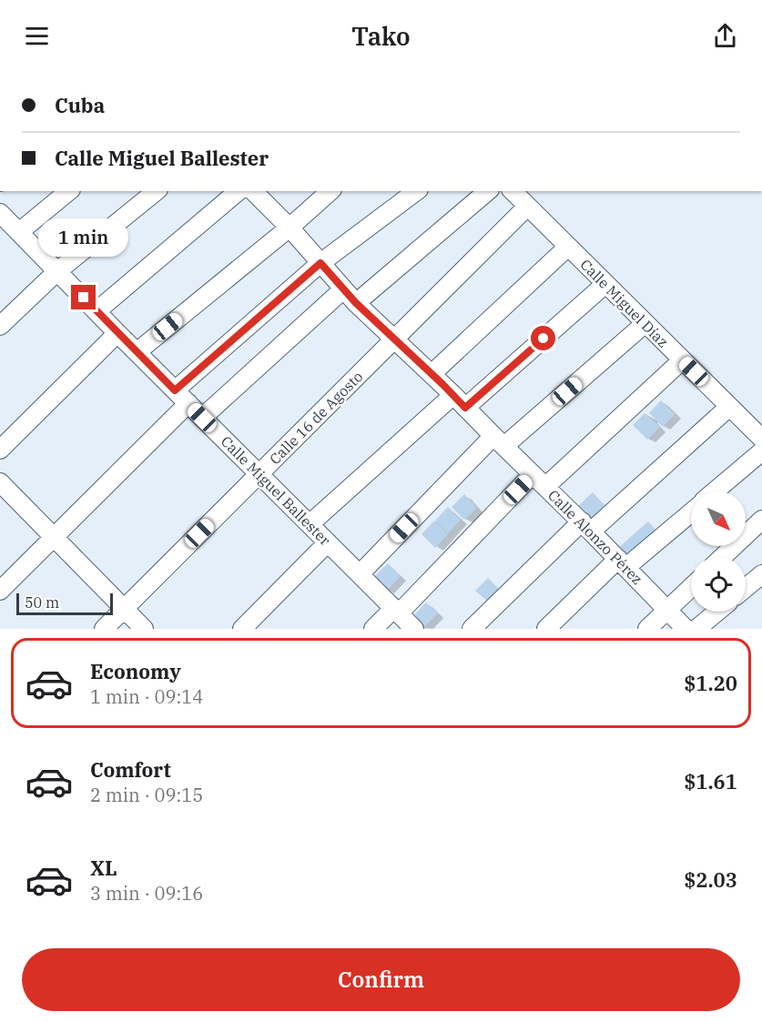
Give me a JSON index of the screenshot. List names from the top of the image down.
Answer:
{
  "streets": {
    "street": [
      "Calle Miguel Díaz",
      "Calle 16 de Agosto",
      "Calle Miguel Ballester",
      "Calle Alonzo Pérez"
    ]
  },
  "crossings": [
    ["Calle Miguel Díaz", "Calle 16 de Agosto"],
    ["Calle 16 de Agosto", "Calle Miguel Ballester"],
    ["Calle 16 de Agosto", "Calle Alonzo Pérez"]
  ],
  "scale_bar": "50 m",
  "north": "bottom right",
  "page": {
    "header": "Tako",
    "banner": ["Cuba", "Calle Miguel Ballester"],
    "bubble": "1 min",
    "scale": "50 m",
    "list": [
      {
        "name": "Economy",
        "note": "1 min · 09:14",
        "value": "$1.20"
      },
      {
        "name": "Comfort",
        "note": "2 min · 09:15",
        "value": "$1.61"
      },
      {
        "name": "XL",
        "note": "3 min · 09:16",
        "value": "$2.03"
      }
    ],
    "buttons": "Confirm"
  }
}
